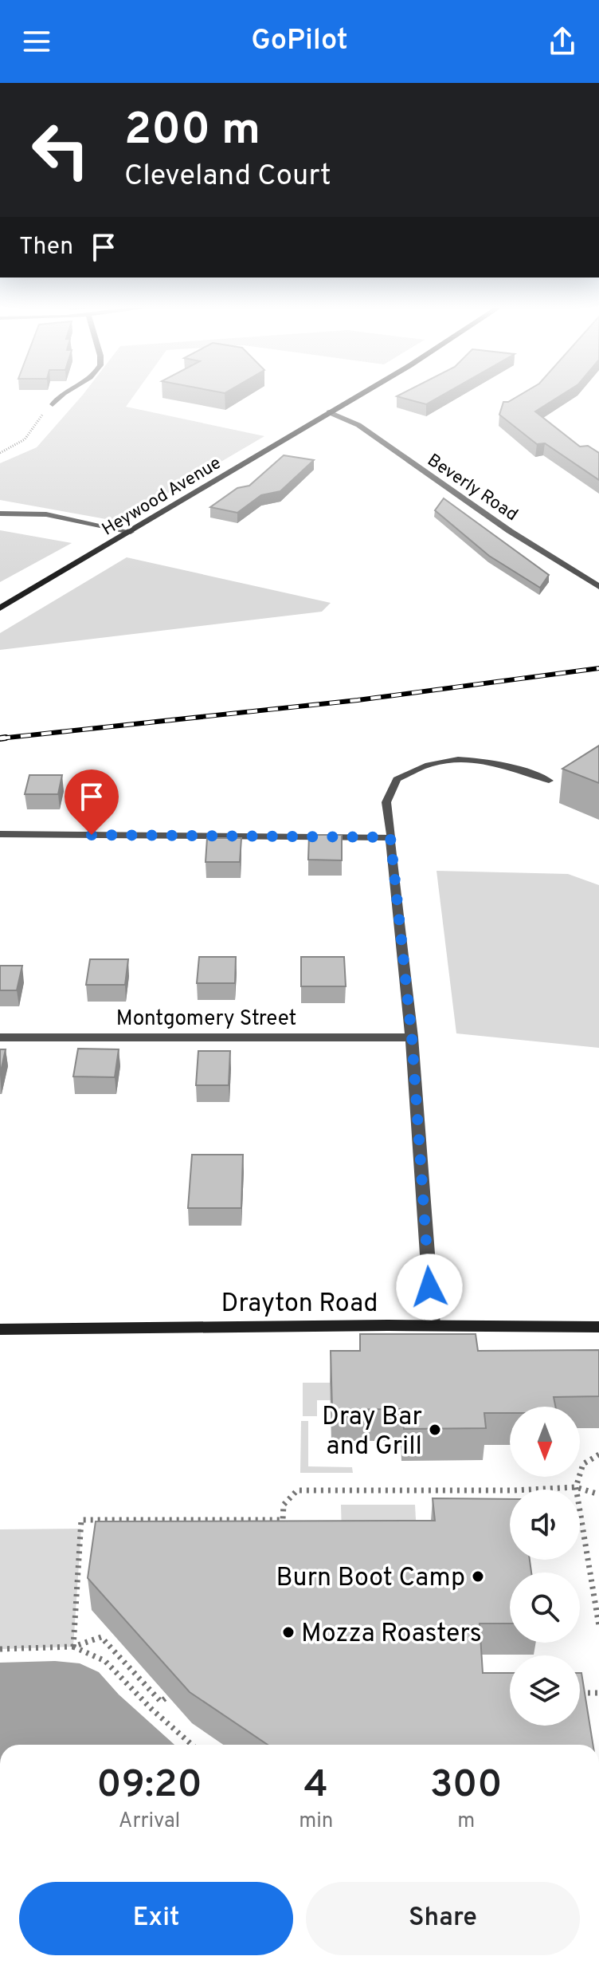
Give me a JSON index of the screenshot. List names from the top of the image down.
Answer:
{
  "streets": {
    "street": [
      "Beverly Road",
      "Heywood Avenue",
      "Montgomery Street",
      "Drayton Road"
    ]
  },
  "crossings": [
    ["Beverly Road", "Heywood Avenue"]
  ],
  "places": ["Dray Bar and Grill", "Burn Boot Camp", "Mozza Roasters"],
  "north": "bottom",
  "page": {
    "header": "GoPilot",
    "turn": ["200 m", "Cleveland Court"],
    "then": "Then",
    "eta": [
      "09:20",
      "Arrival",
      "4",
      "min",
      "300",
      "m"
    ],
    "buttons": ["Exit", "Share"]
  }
}
